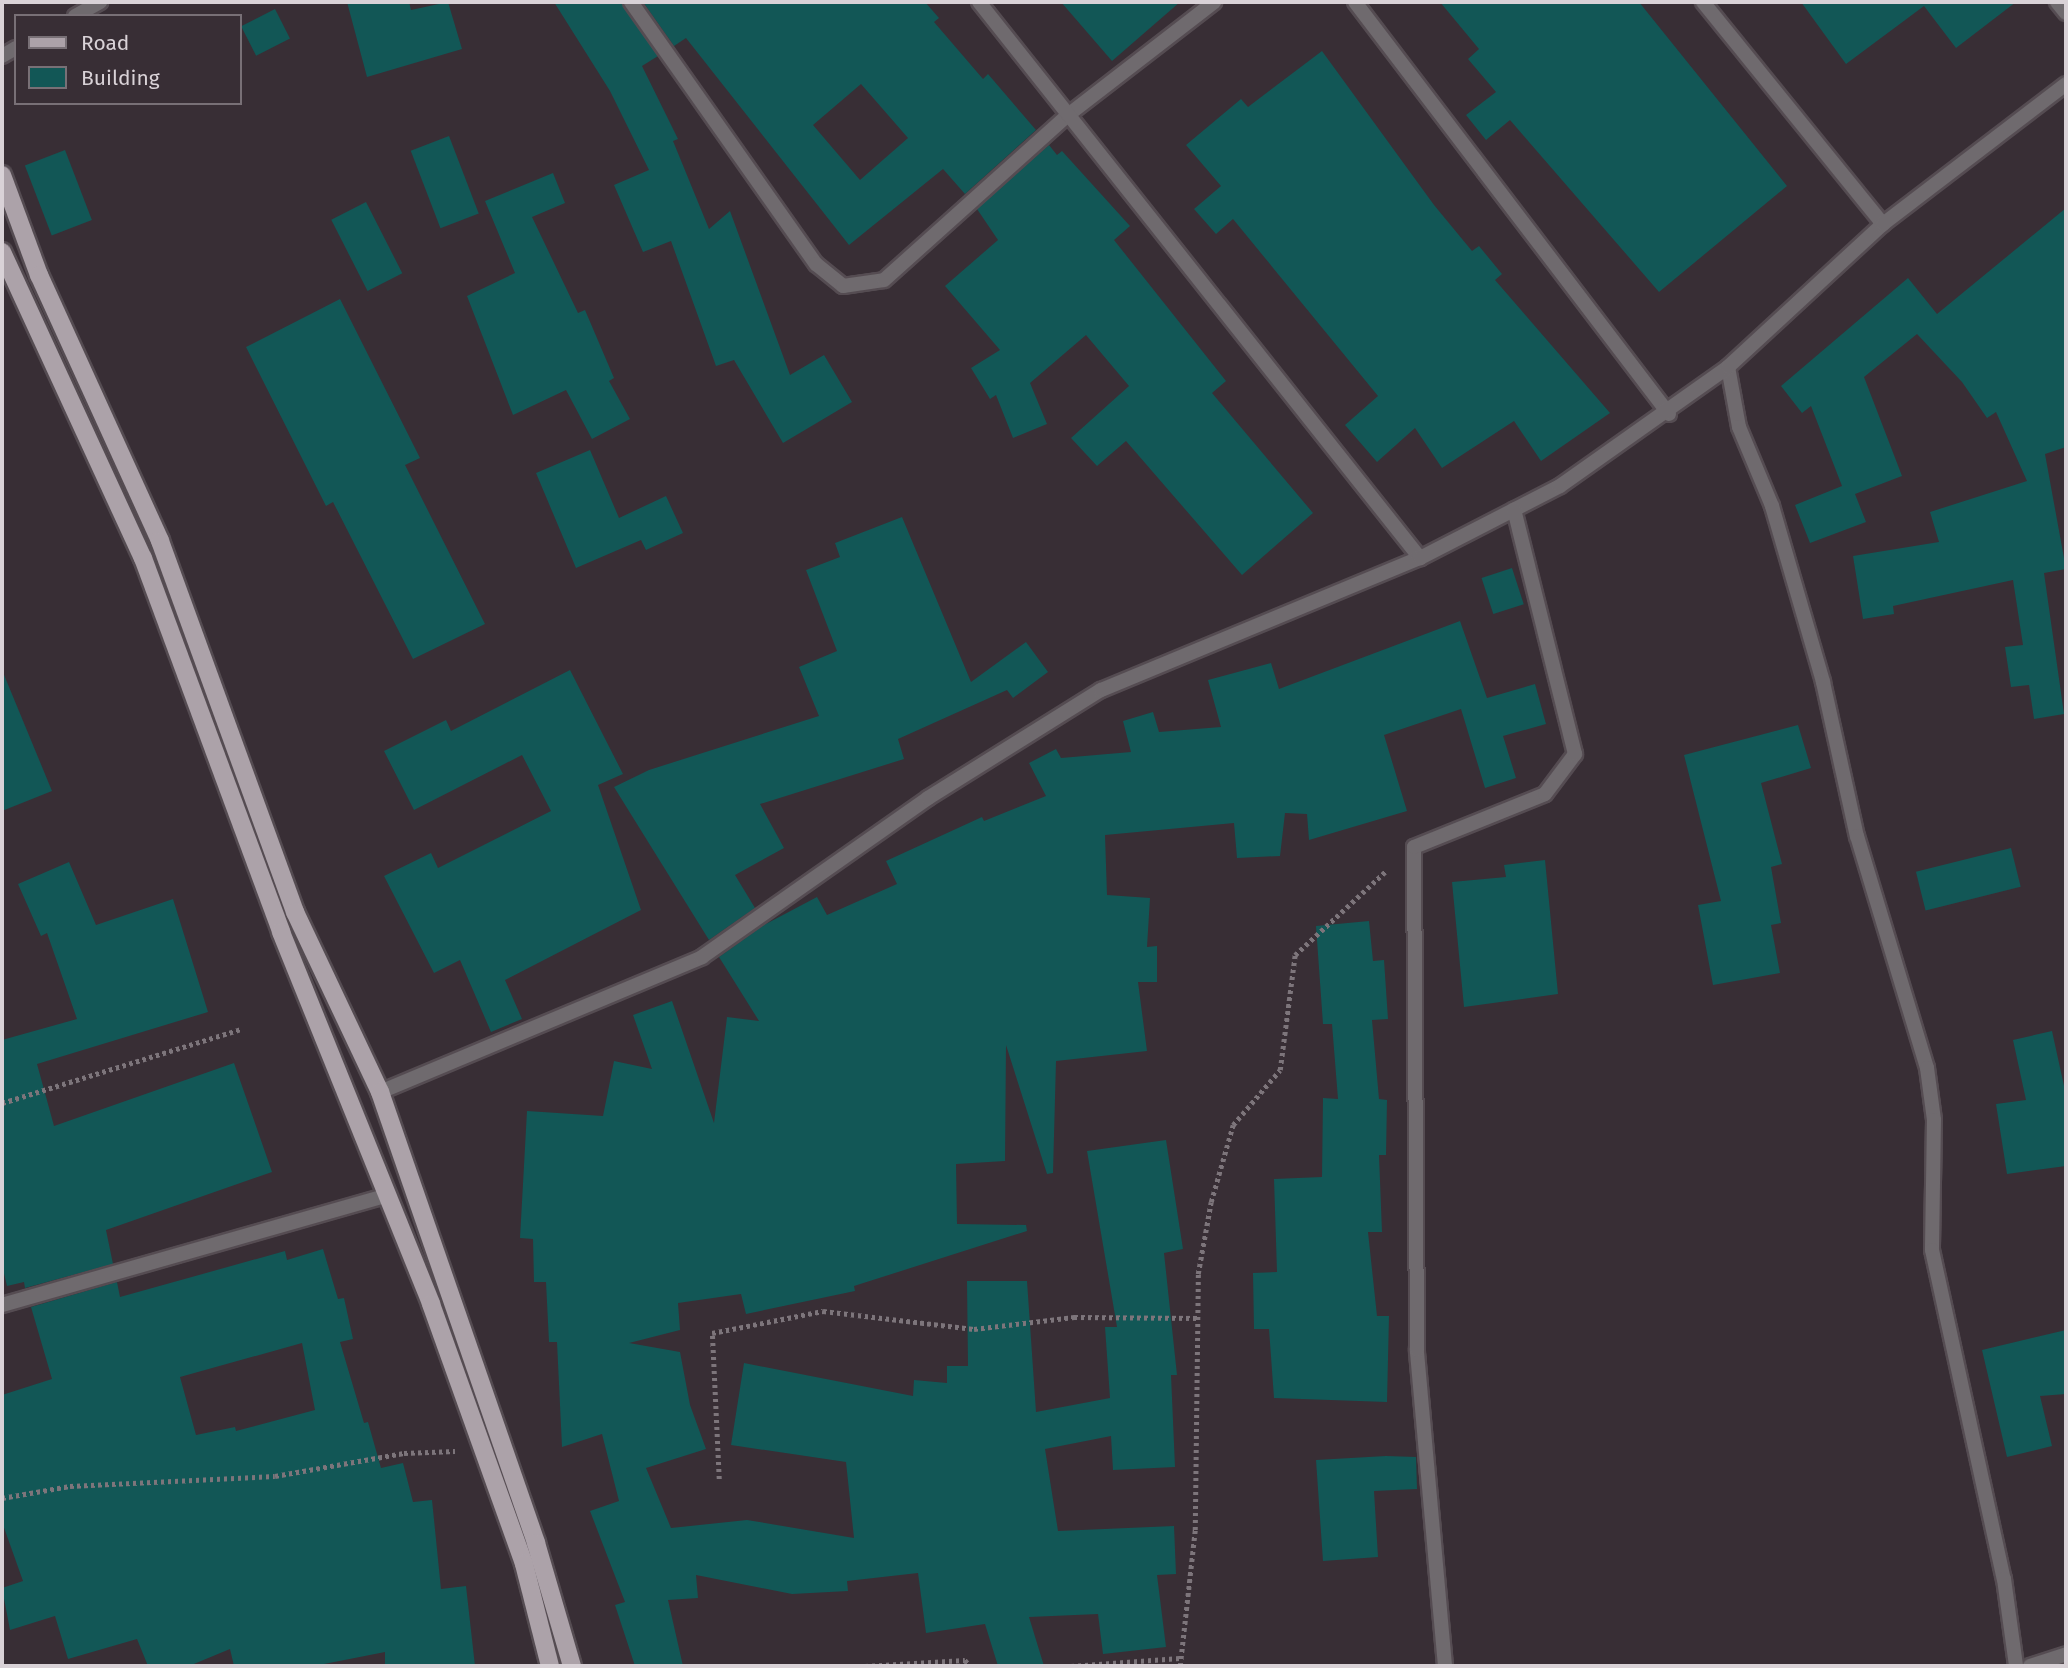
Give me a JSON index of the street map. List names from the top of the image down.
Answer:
{
  "legend": ["Road", "Building"]
}
